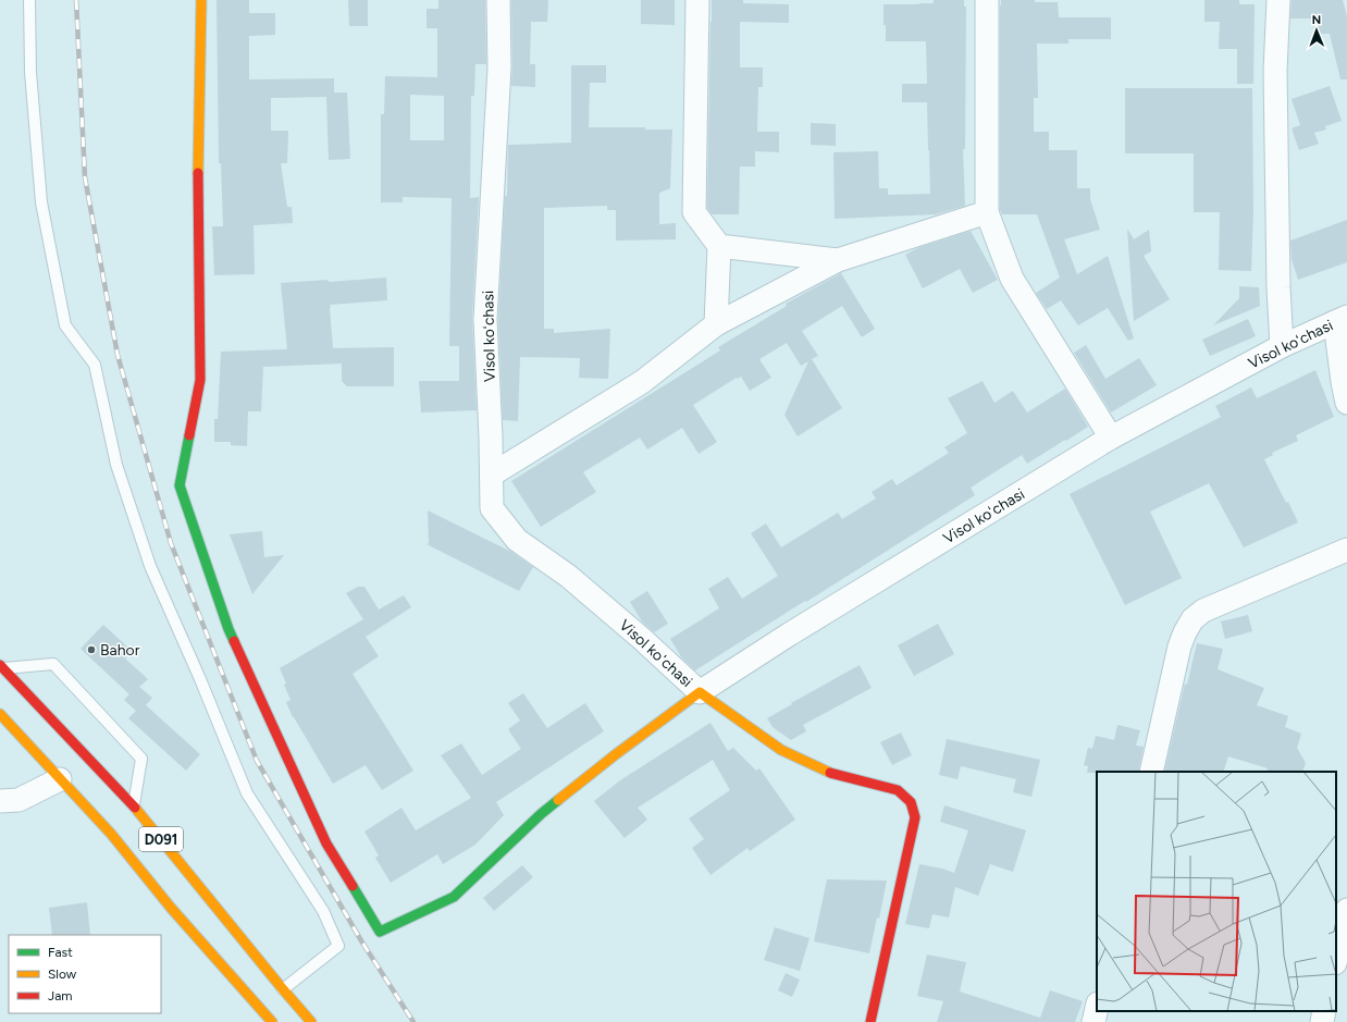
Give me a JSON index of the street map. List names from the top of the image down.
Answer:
{
  "streets": {
    "main road": ["D091"],
    "street": ["Visol koʻchasi"]
  },
  "places": ["Bahor"],
  "legend": ["Fast", "Slow", "Jam"],
  "north": "top"
}
